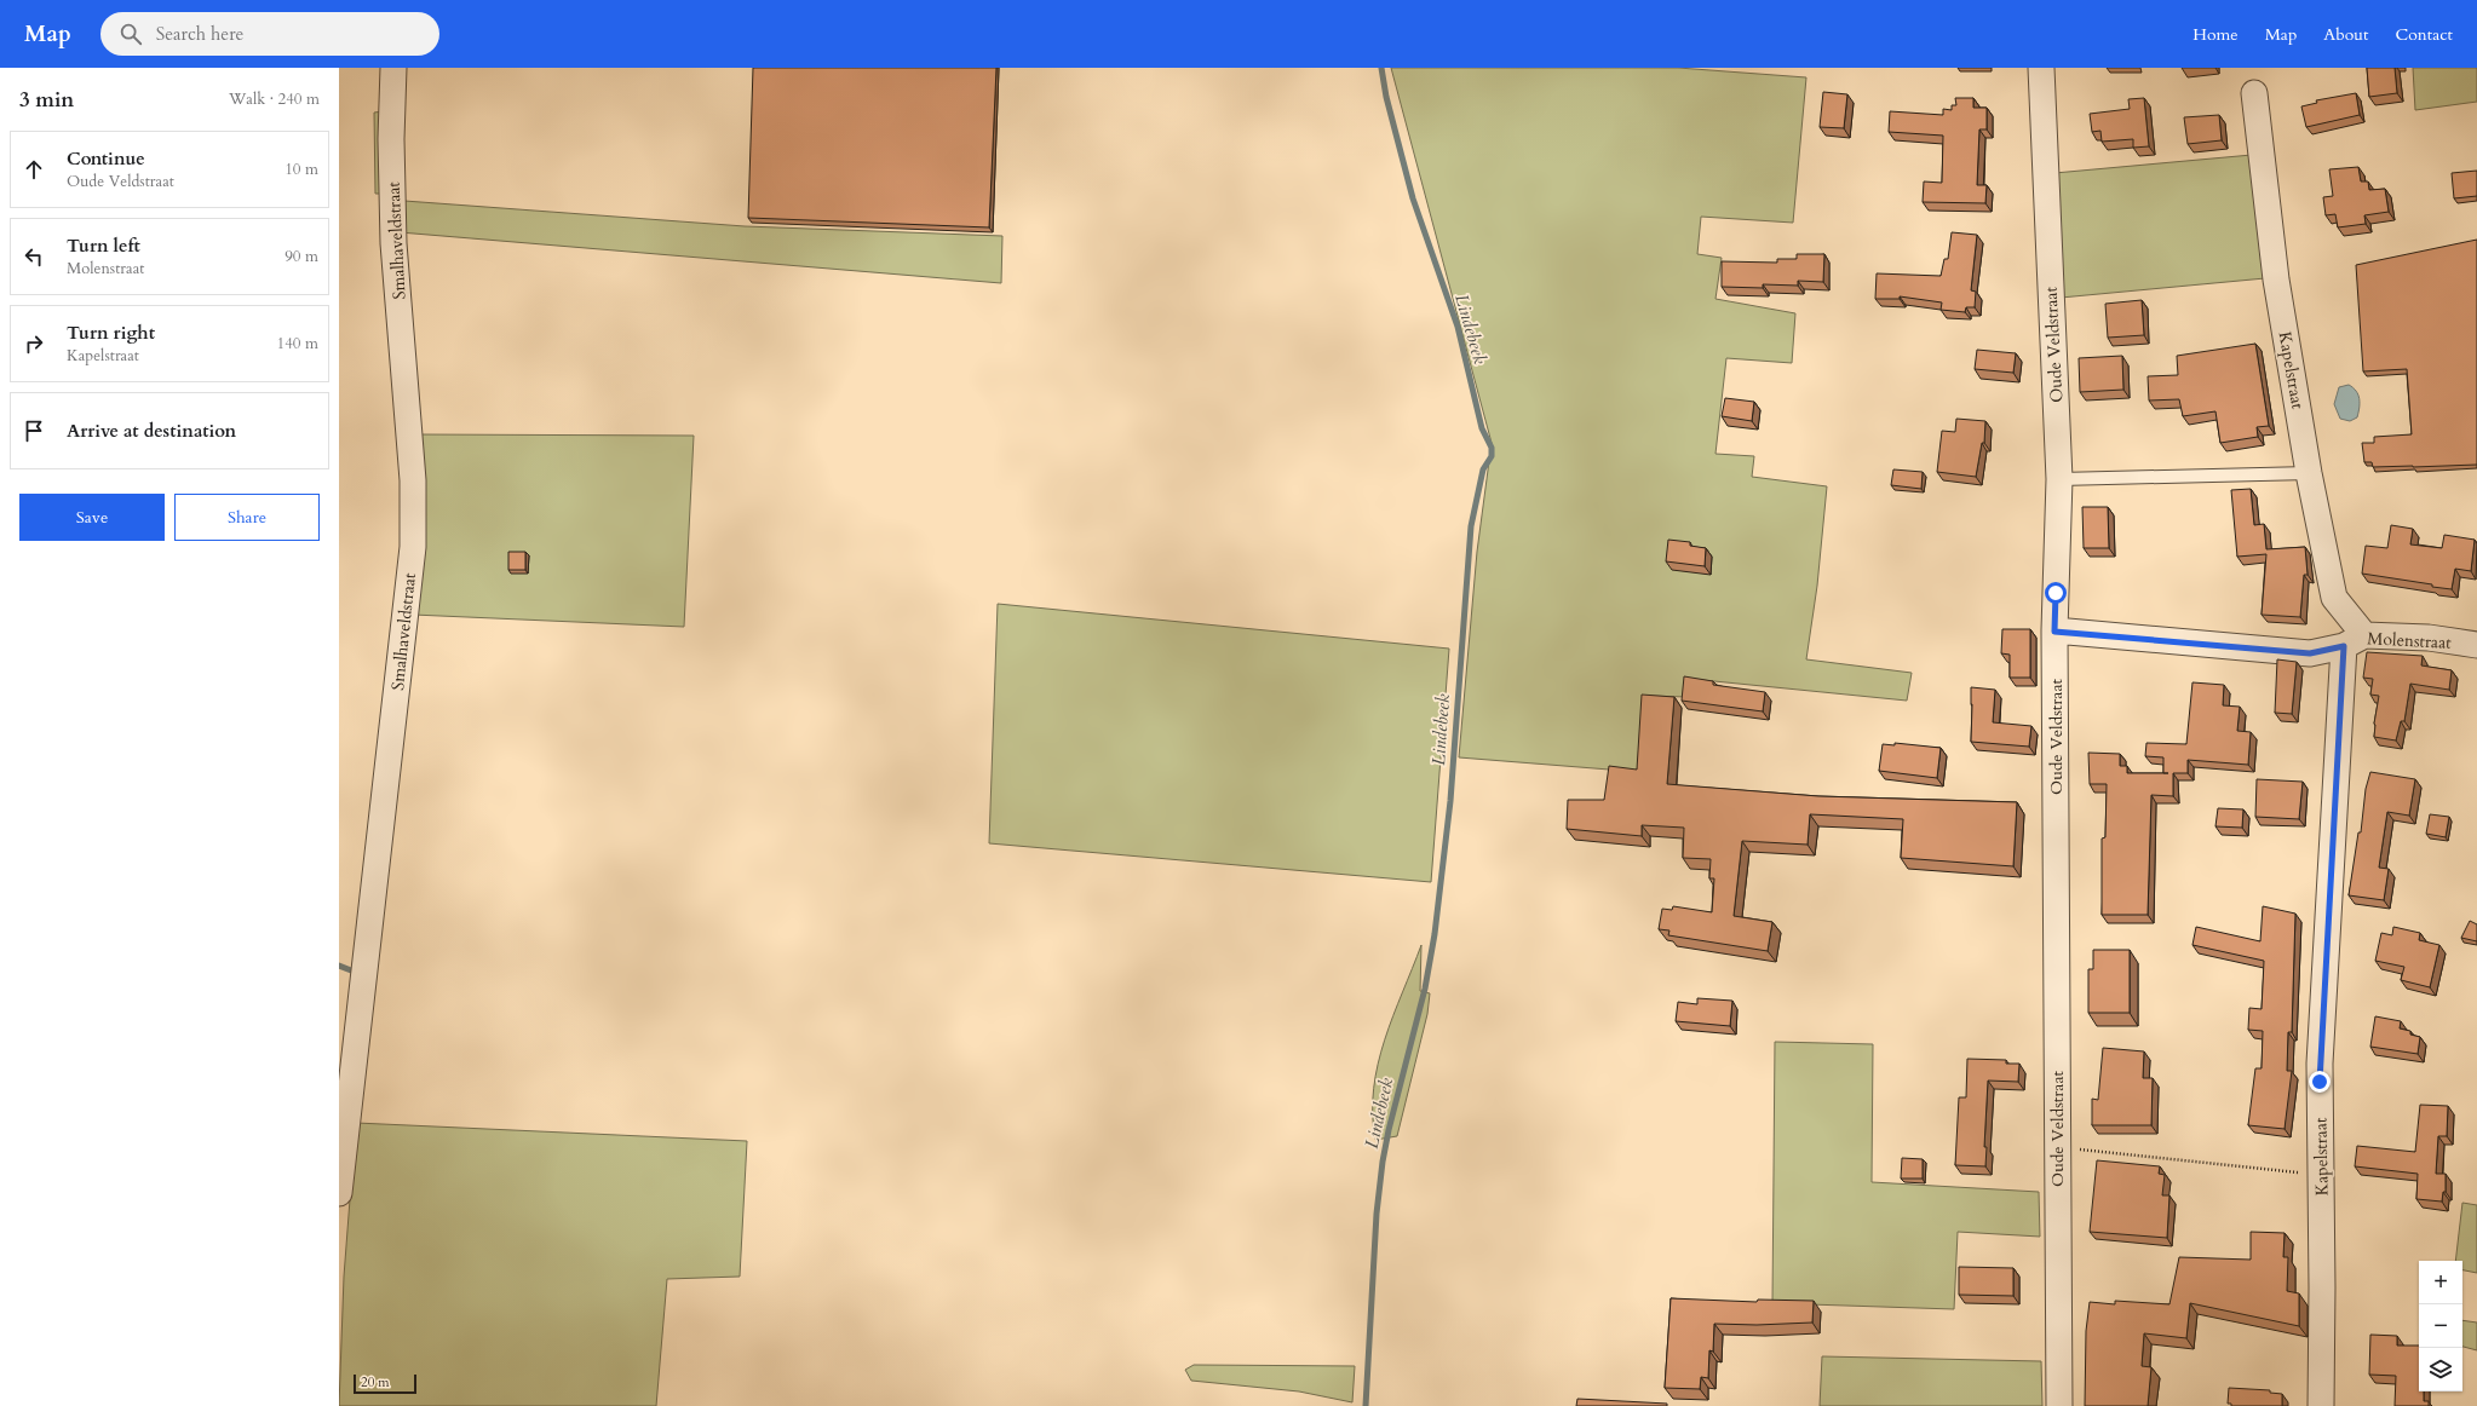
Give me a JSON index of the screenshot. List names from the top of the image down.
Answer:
{
  "streets": {
    "street": [
      "Smalhaveldstraat",
      "Oude Veldstraat",
      "Kapelstraat",
      "Molenstraat"
    ]
  },
  "crossings": [
    ["Oude Veldstraat", "Molenstraat"],
    ["Kapelstraat", "Molenstraat"]
  ],
  "water": ["Lindebeek"],
  "scale_bar": "20 m",
  "page": {
    "header": "Map",
    "search": "Search here",
    "nav": [
      "Home",
      "Map",
      "About",
      "Contact"
    ],
    "heading": ["3 min", "Walk · 240 m"],
    "list": [
      ["Continue", "Oude Veldstraat", "10 m"],
      ["Turn left", "Molenstraat", "90 m"],
      ["Turn right", "Kapelstraat", "140 m"],
      "Arrive at destination"
    ],
    "buttons": ["Save", "Share"],
    "map_buttons": ["+", "−"],
    "scale": "20 m"
  }
}
